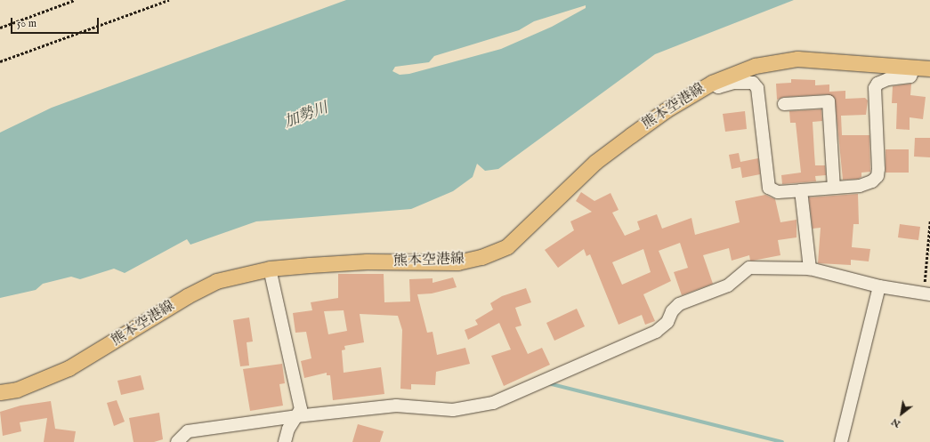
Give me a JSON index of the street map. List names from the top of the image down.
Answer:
{
  "streets": {
    "main road": ["熊本空港線"]
  },
  "water": ["加勢川"],
  "scale_bar": "50 m",
  "north": "bottom left"
}
